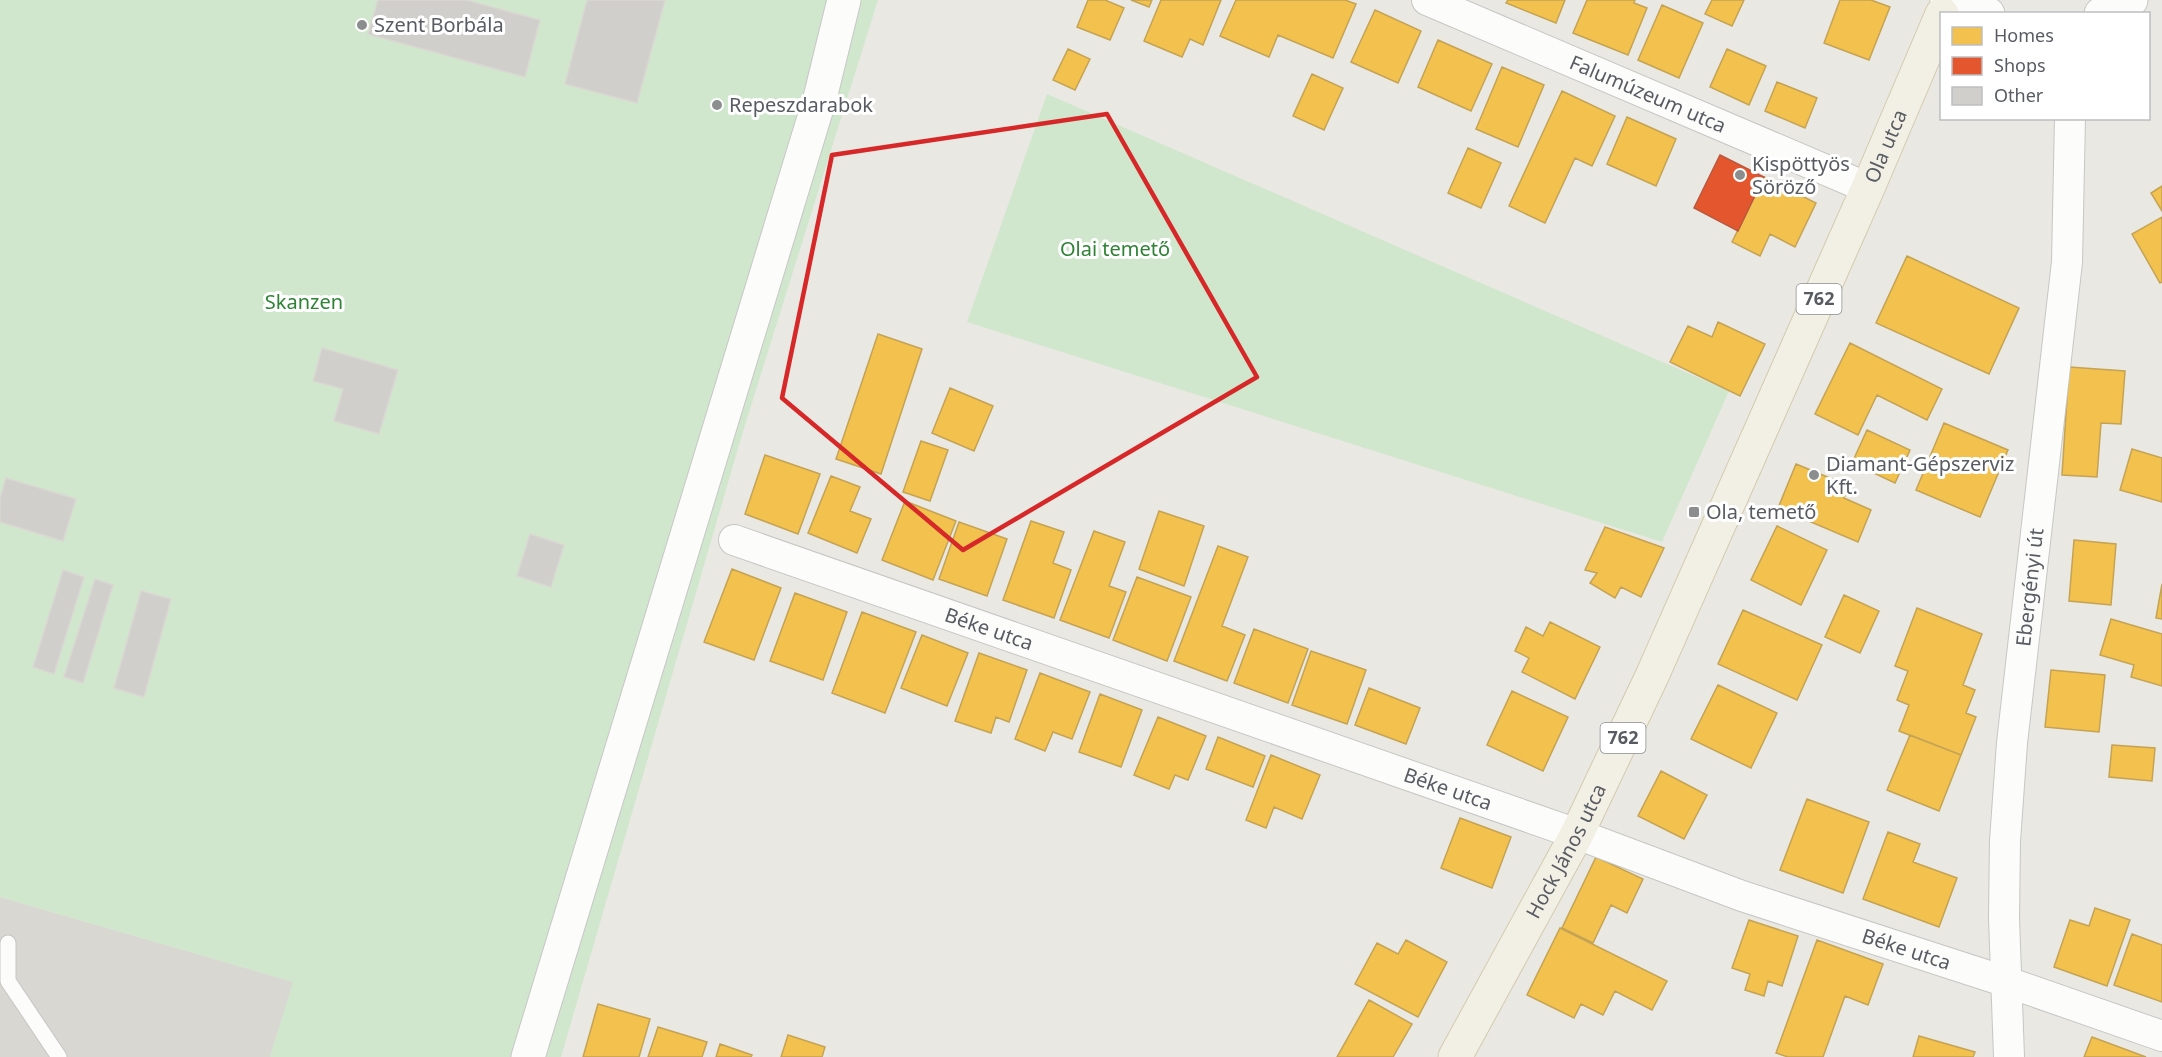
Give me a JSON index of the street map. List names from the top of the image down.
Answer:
{
  "streets": {
    "main road": ["Ola utca", "762", "Hock János utca"],
    "street": ["Falumúzeum utca", "Ebergényi út", "Béke utca"]
  },
  "crossings": [
    ["Falumúzeum utca", "Ola utca"],
    ["Ola utca", "Hock János utca"],
    ["Ebergényi út", "Béke utca"],
    ["Béke utca", "Hock János utca"]
  ],
  "parks": ["Olai temető", "Skanzen"],
  "places": {
    "other": [
      "Szent Borbála",
      "Repeszdarabok",
      "Kispöttyös Söröző",
      "Diamant-Gépszerviz Kft."
    ],
    "transit": ["Ola, temető"]
  },
  "legend": ["Homes", "Shops", "Other"]
}
